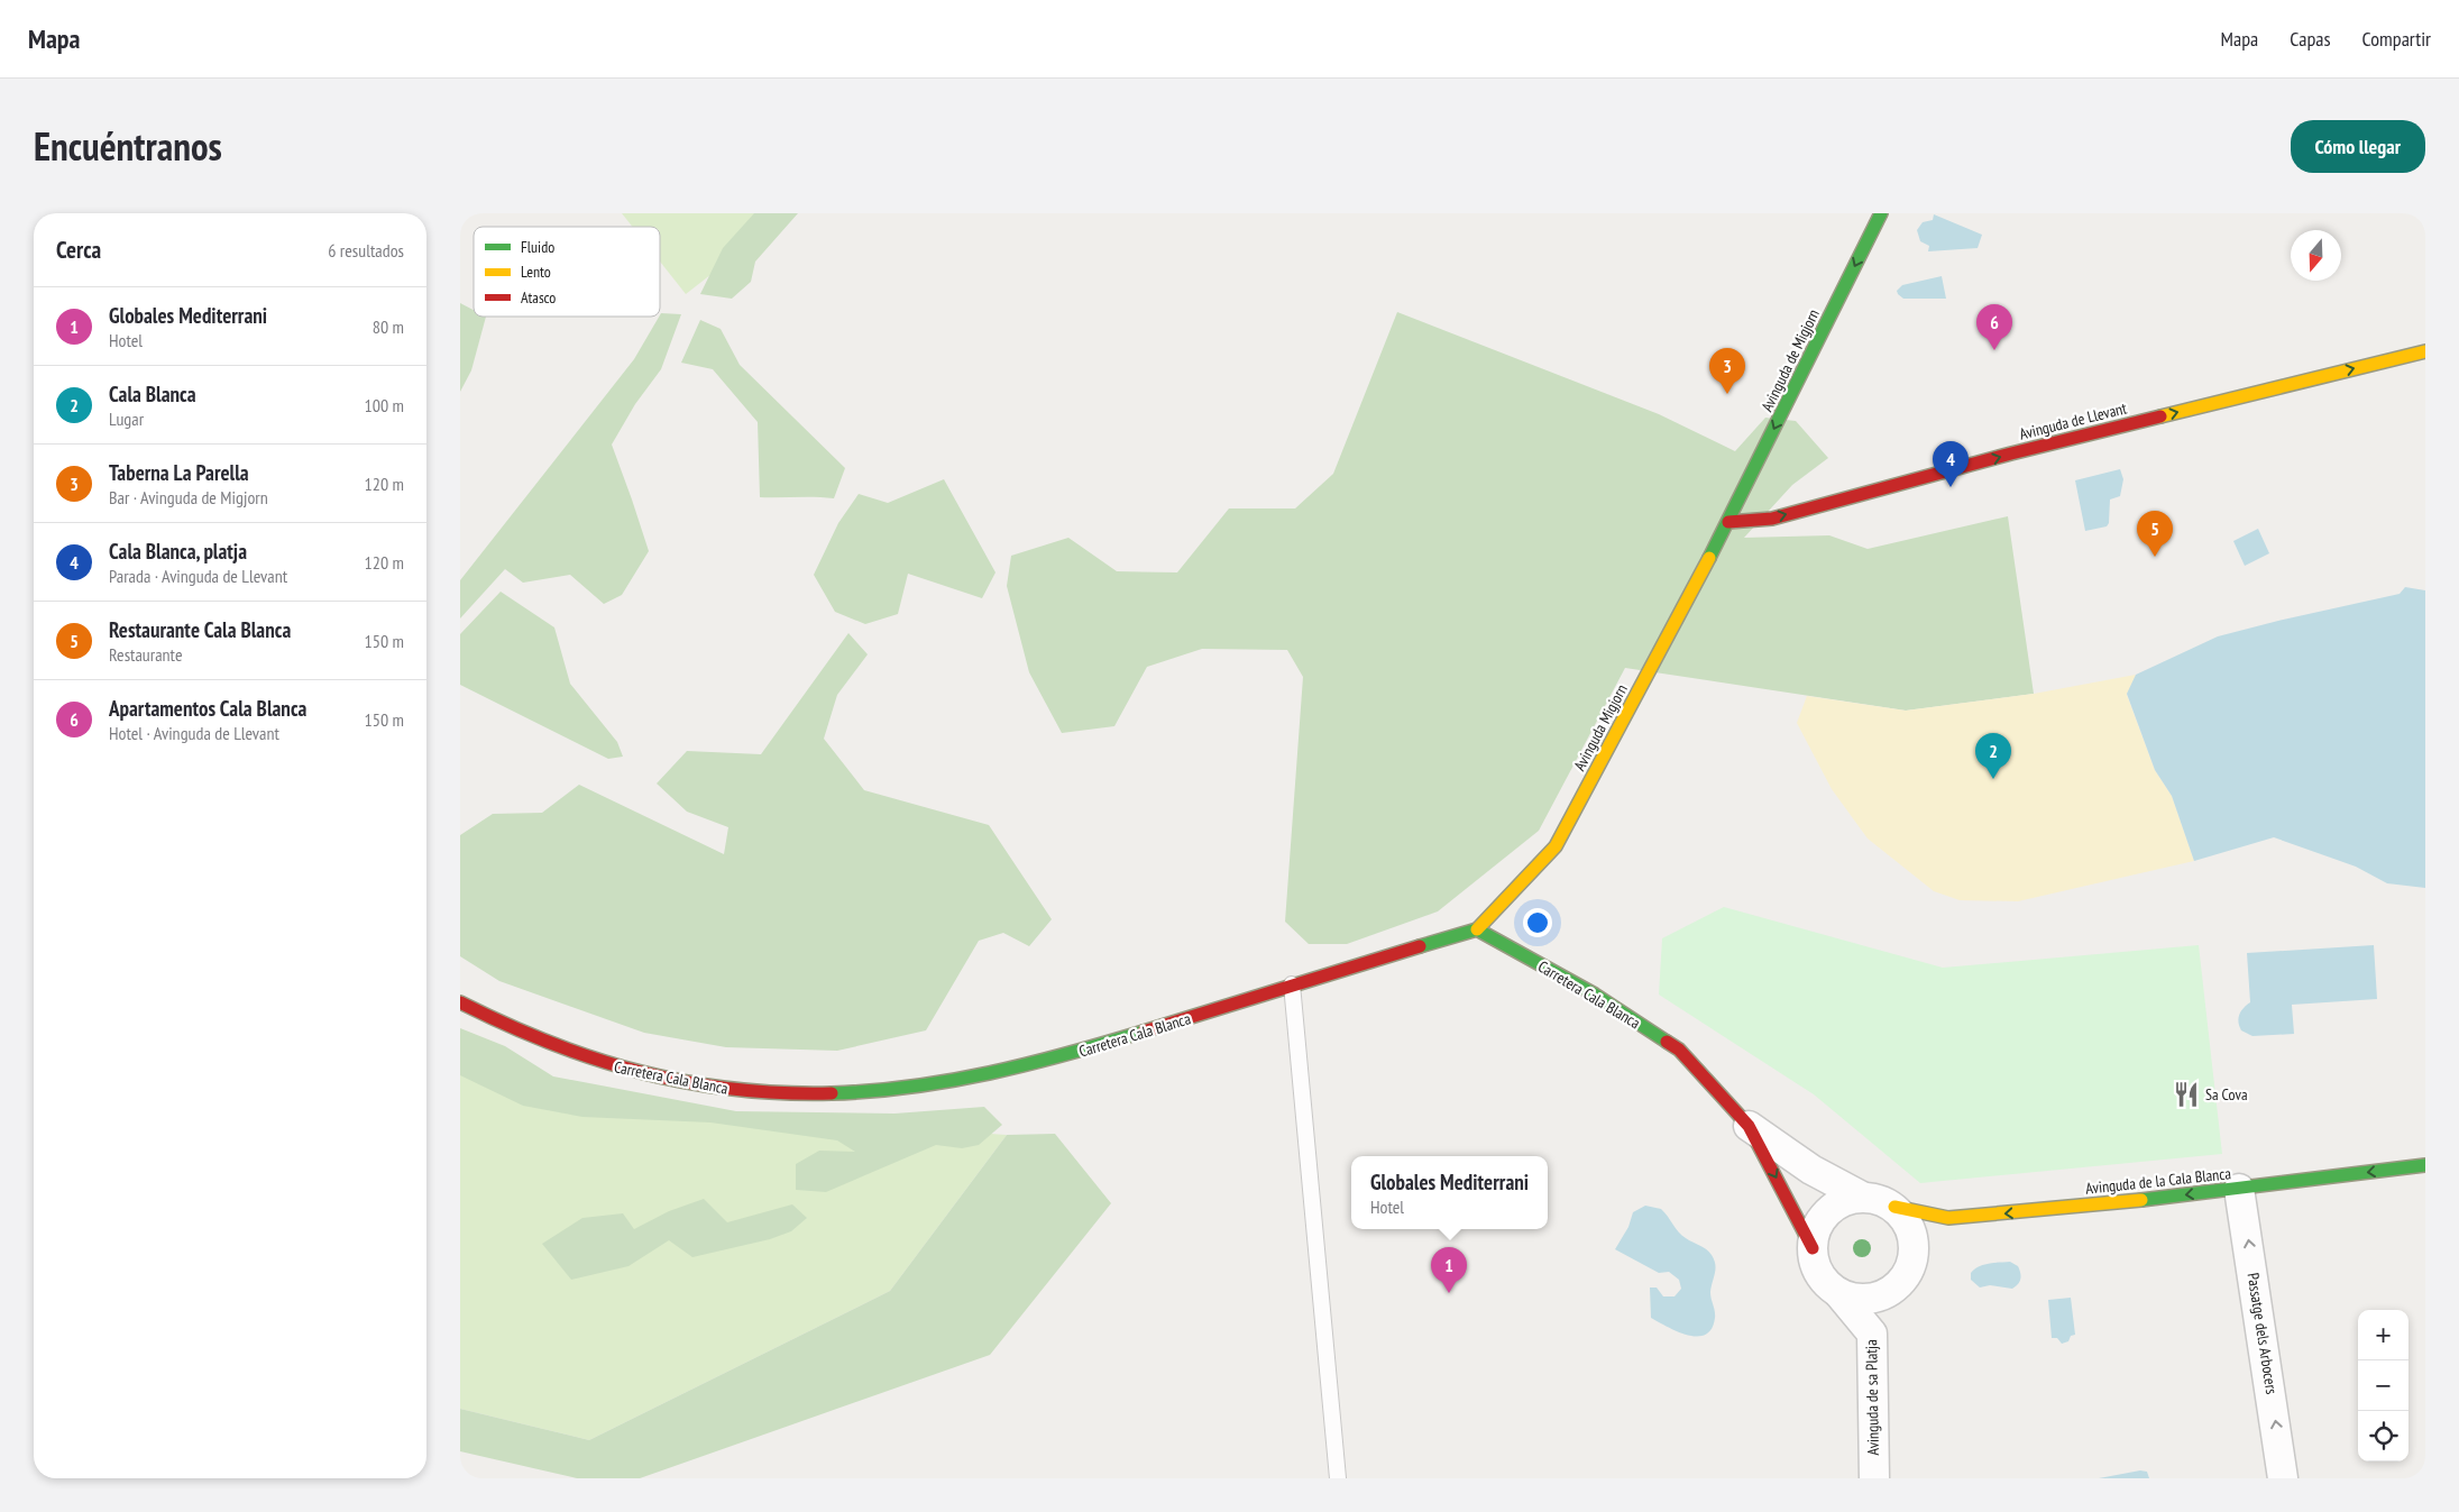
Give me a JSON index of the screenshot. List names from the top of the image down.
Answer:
{
  "streets": {
    "street": [
      "Avinguda de Migjorn",
      "Avinguda de Llevant",
      "Avinguda Migjorn",
      "Carretera Cala Blanca",
      "Avinguda de la Cala Blanca",
      "Passatge dels Arbocers",
      "Avinguda de sa Platja"
    ]
  },
  "crossings": [
    ["Avinguda de Migjorn", "Avinguda de Llevant"],
    ["Avinguda de Migjorn", "Avinguda Migjorn"],
    ["Avinguda de Llevant", "Avinguda Migjorn"],
    ["Avinguda Migjorn", "Carretera Cala Blanca"],
    ["Carretera Cala Blanca", "Avinguda de la Cala Blanca"],
    ["Carretera Cala Blanca", "Avinguda de sa Platja"],
    ["Avinguda de la Cala Blanca", "Passatge dels Arbocers"],
    ["Avinguda de la Cala Blanca", "Avinguda de sa Platja"]
  ],
  "one_way": [
    "Avinguda de Migjorn",
    "Avinguda de Llevant",
    "Avinguda de la Cala Blanca",
    "Passatge dels Arbocers"
  ],
  "places": {
    "restaurant": ["Sa Cova"]
  },
  "legend": ["Fluido", "Lento", "Atasco"],
  "north": "bottom",
  "page": {
    "header": "Mapa",
    "nav": ["Mapa", "Capas", "Compartir"],
    "title": "Encuéntranos",
    "buttons": "Cómo llegar",
    "heading": ["Cerca", "6 resultados"],
    "list": [
      {
        "mark": "1",
        "name": "Globales Mediterrani",
        "note": "Hotel",
        "value": "80 m"
      },
      {
        "mark": "2",
        "name": "Cala Blanca",
        "note": "Lugar",
        "value": "100 m"
      },
      {
        "mark": "3",
        "name": "Taberna La Parella",
        "note": "Bar · Avinguda de Migjorn",
        "value": "120 m"
      },
      {
        "mark": "4",
        "name": "Cala Blanca, platja",
        "note": "Parada · Avinguda de Llevant",
        "value": "120 m"
      },
      {
        "mark": "5",
        "name": "Restaurante Cala Blanca",
        "note": "Restaurante",
        "value": "150 m"
      },
      {
        "mark": "6",
        "name": "Apartamentos Cala Blanca",
        "note": "Hotel · Avinguda de Llevant",
        "value": "150 m"
      }
    ],
    "pins": [
      "6",
      "3",
      "4",
      "5",
      "2",
      "1"
    ],
    "popup": ["Globales Mediterrani", "Hotel"],
    "map_buttons": ["+", "−"]
  }
}
